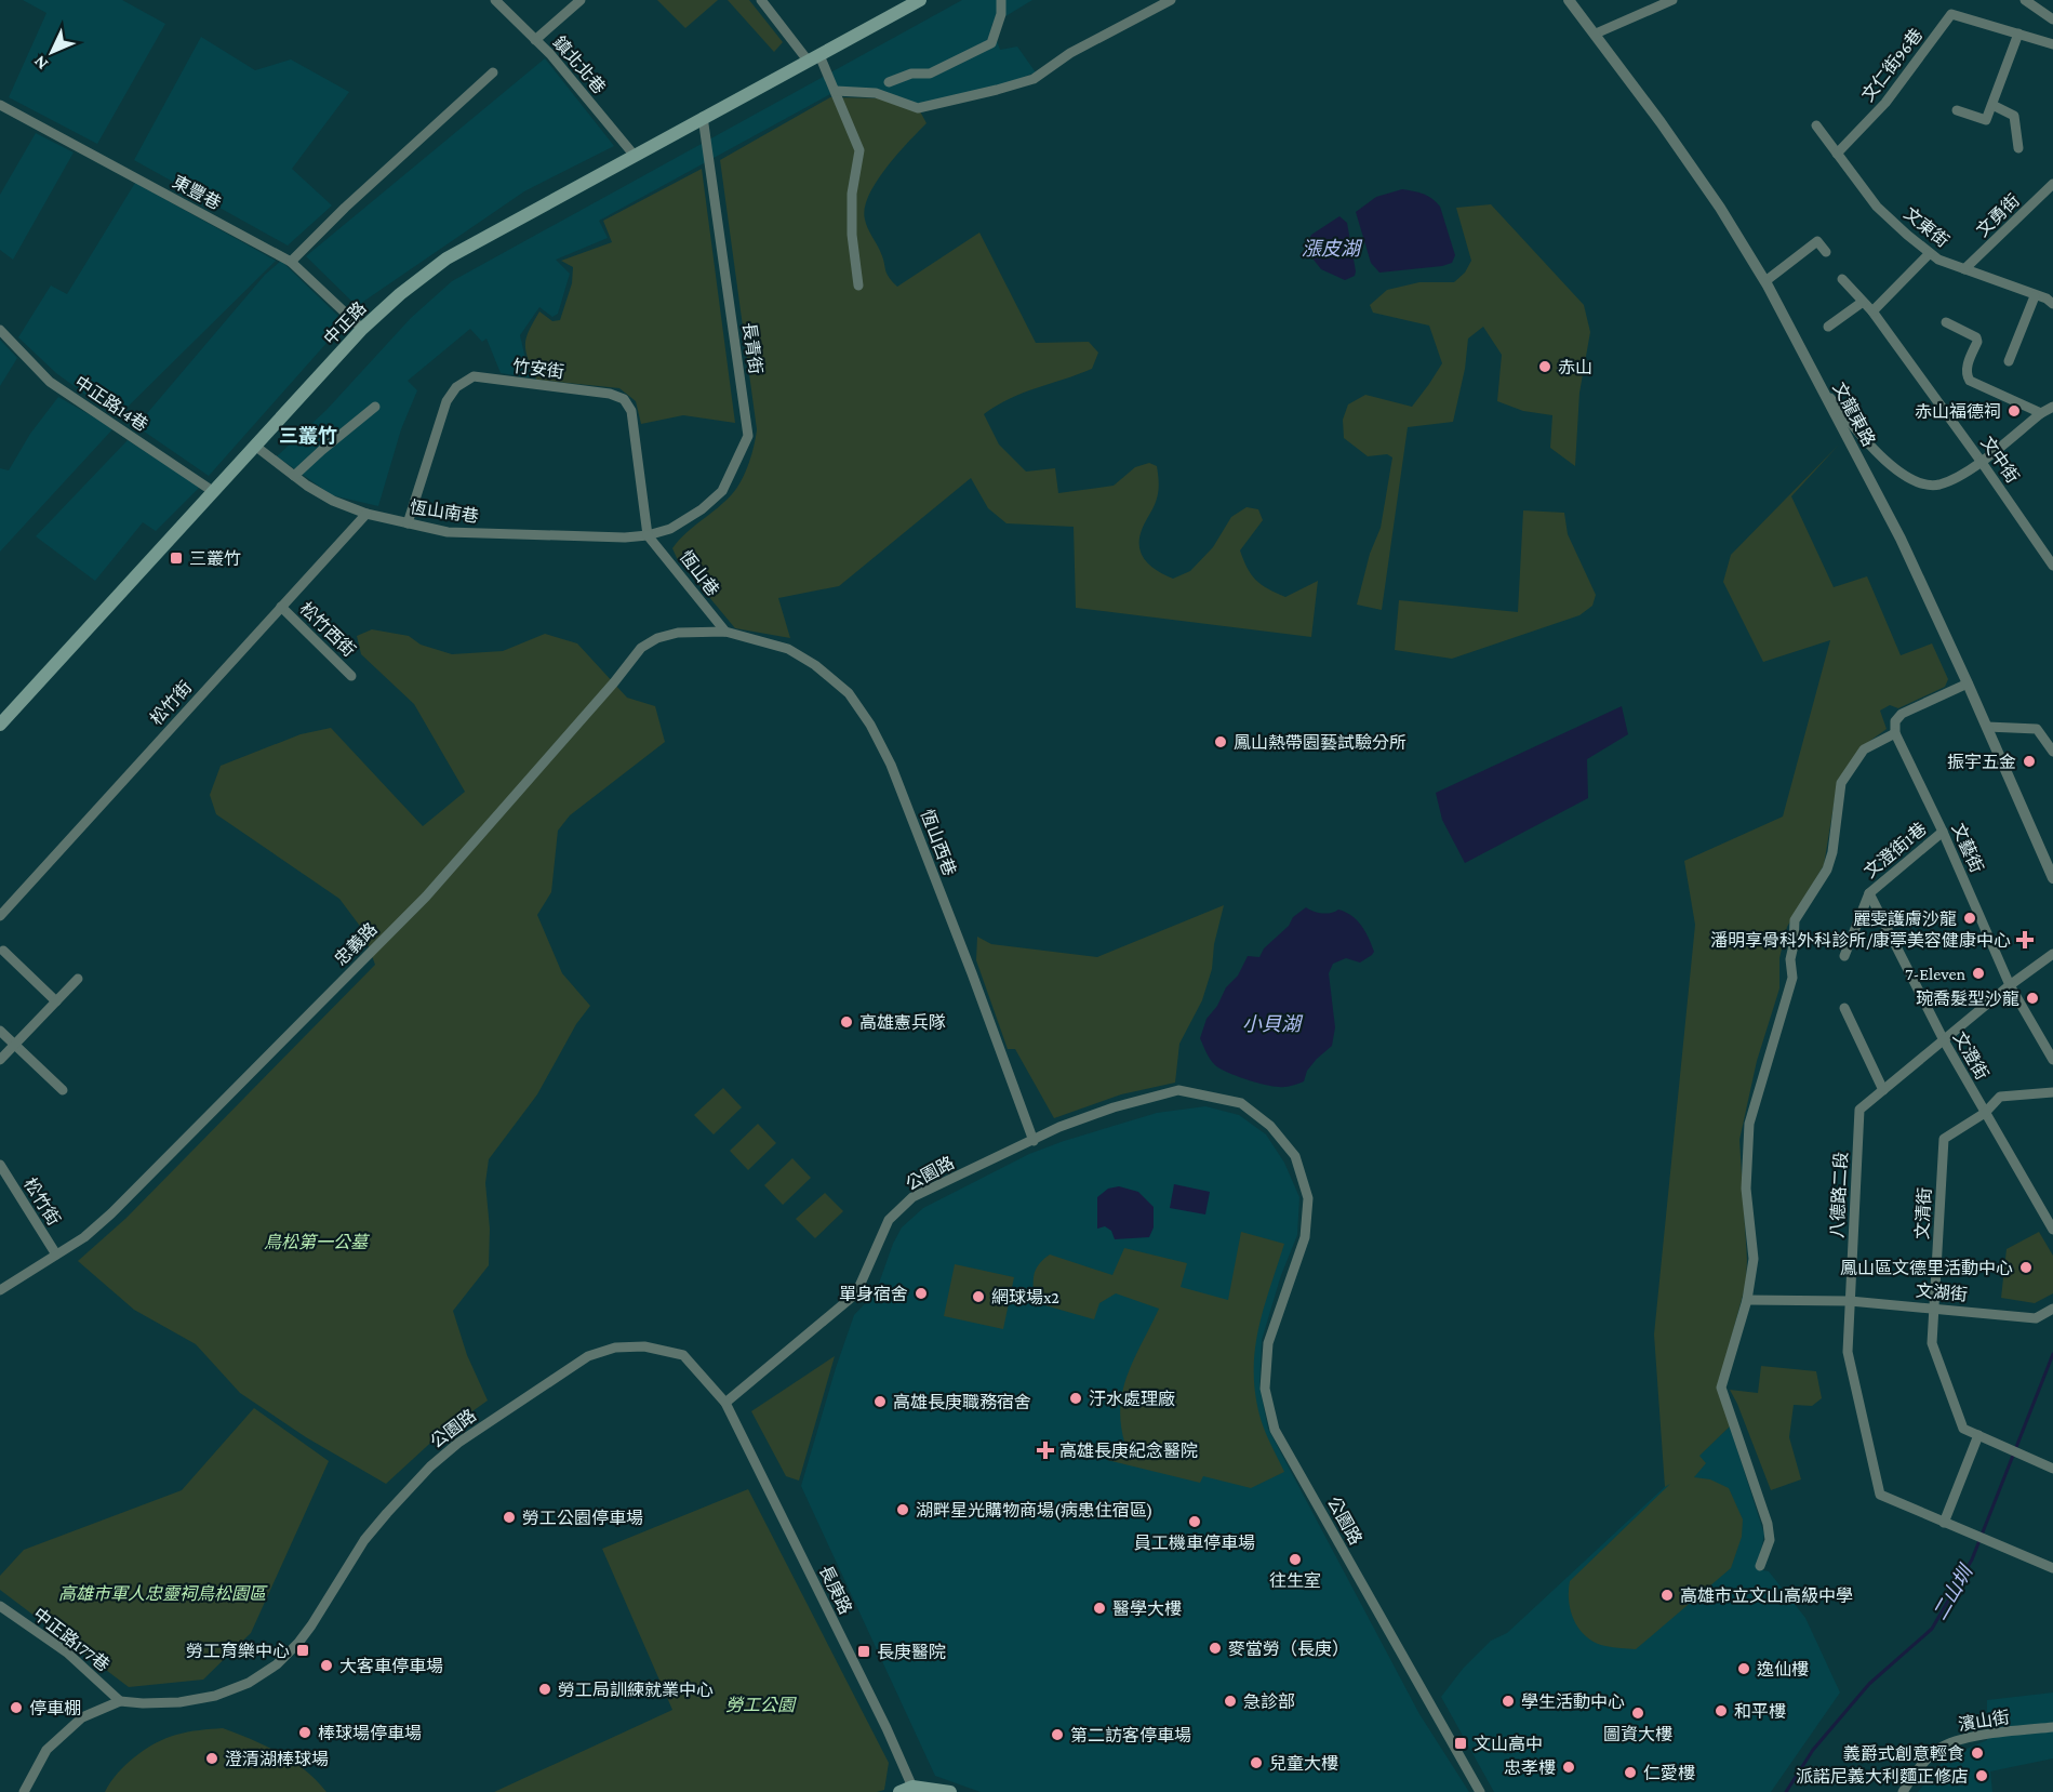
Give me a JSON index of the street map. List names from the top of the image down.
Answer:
{
  "streets": {
    "main road": ["中正路"],
    "street": [
      "鎮北北巷",
      "文仁街96巷",
      "東豐巷",
      "文勇街",
      "文東街",
      "長青街",
      "竹安街",
      "中正路14巷",
      "文龍東路",
      "文中街",
      "恆山南巷",
      "恆山巷",
      "松竹西街",
      "松竹街",
      "恆山西巷",
      "文藝街",
      "文澄街1巷",
      "忠義路",
      "文澄街",
      "公園路",
      "八德路二段",
      "文清街",
      "文湖街",
      "長庚路",
      "中正路177巷",
      "濱山街"
    ]
  },
  "crossings": [
    ["鎮北北巷", "中正路"],
    ["文仁街96巷", "文東街"],
    ["東豐巷", "中正路"],
    ["文勇街", "文東街"],
    ["中正路", "長青街"],
    ["中正路", "中正路14巷"],
    ["中正路", "恆山南巷"],
    ["長青街", "竹安街"],
    ["長青街", "恆山南巷"],
    ["長青街", "恆山巷"],
    ["竹安街", "恆山南巷"],
    ["竹安街", "恆山巷"],
    ["恆山南巷", "恆山巷"],
    ["恆山南巷", "松竹街"],
    ["恆山巷", "恆山西巷"],
    ["恆山巷", "忠義路"],
    ["松竹西街", "松竹街"],
    ["松竹街", "忠義路"],
    ["恆山西巷", "忠義路"],
    ["恆山西巷", "公園路"],
    ["文藝街", "文澄街1巷"],
    ["文藝街", "八德路二段"],
    ["文澄街1巷", "文澄街"],
    ["文澄街", "八德路二段"],
    ["文澄街", "文清街"],
    ["公園路", "長庚路"],
    ["公園路", "中正路177巷"],
    ["八德路二段", "文湖街"],
    ["文清街", "文湖街"]
  ],
  "districts": ["三叢竹"],
  "water": ["漲皮湖", "小貝湖", "二山圳"],
  "parks": ["鳥松第一公墓", "高雄市軍人忠靈祠鳥松園區", "勞工公園"],
  "places": {
    "other": [
      "赤山",
      "赤山福德祠",
      "鳳山熱帶園藝試驗分所",
      "振宇五金",
      "麗雯護膚沙龍",
      "7-Eleven",
      "琬喬髮型沙龍",
      "高雄憲兵隊",
      "鳳山區文德里活動中心",
      "單身宿舍",
      "網球場x2",
      "汙水處理廠",
      "高雄長庚職務宿舍",
      "湖畔星光購物商場(病患住宿區)",
      "勞工公園停車場",
      "員工機車停車場",
      "往生室",
      "高雄市立文山高級中學",
      "醫學大樓",
      "麥當勞（長庚）",
      "大客車停車場",
      "逸仙樓",
      "勞工局訓練就業中心",
      "急診部",
      "學生活動中心",
      "停車棚",
      "和平樓",
      "圖資大樓",
      "棒球場停車場",
      "第二訪客停車場",
      "義爵式創意輕食",
      "澄清湖棒球場",
      "兒童大樓",
      "忠孝樓",
      "仁愛樓",
      "派諾尼義大利麵正修店"
    ],
    "transit": [
      "三叢竹",
      "勞工育樂中心",
      "長庚醫院",
      "文山高中"
    ],
    "health": ["潘明享骨科外科診所/康葶美容健康中心", "高雄長庚紀念醫院"]
  },
  "north": "bottom left"
}
